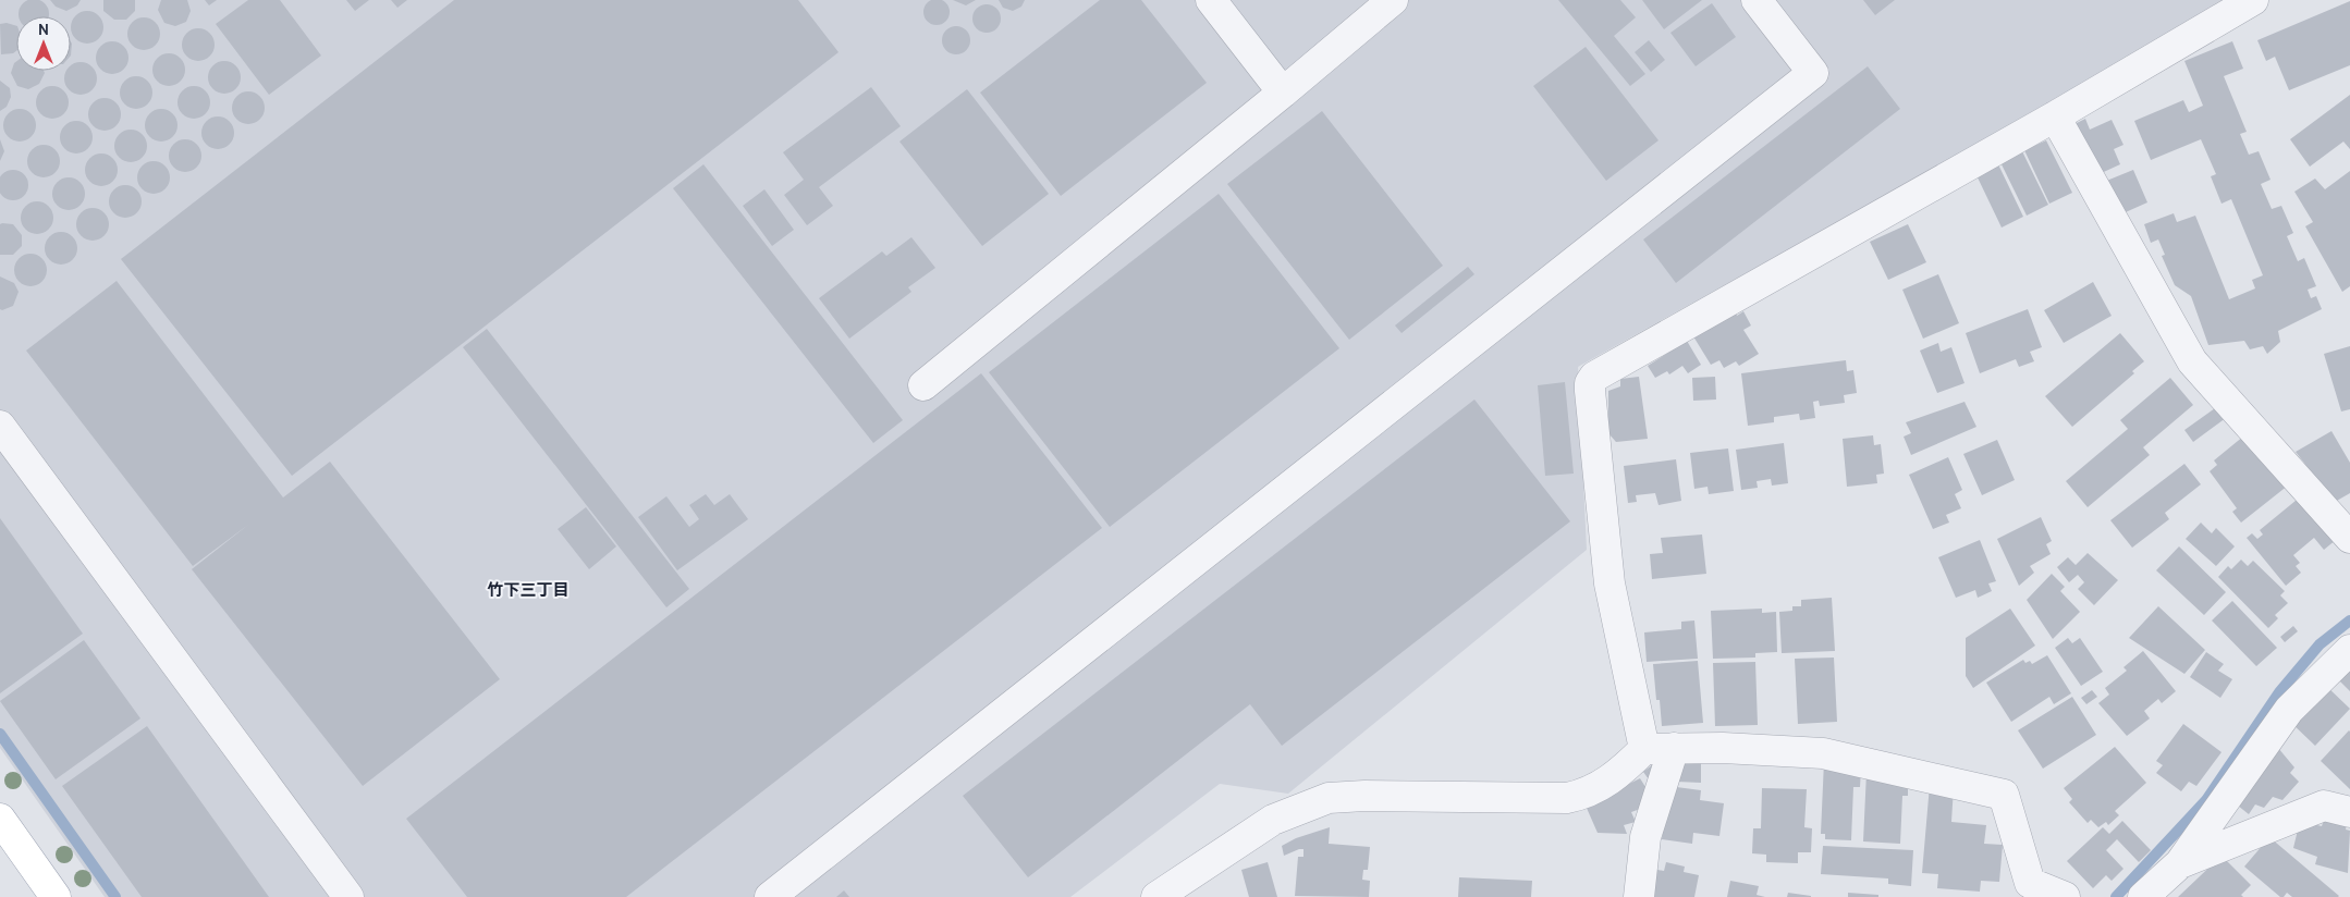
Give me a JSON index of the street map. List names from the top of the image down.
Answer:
{
  "districts": ["竹下三丁目"],
  "north": "top"
}
